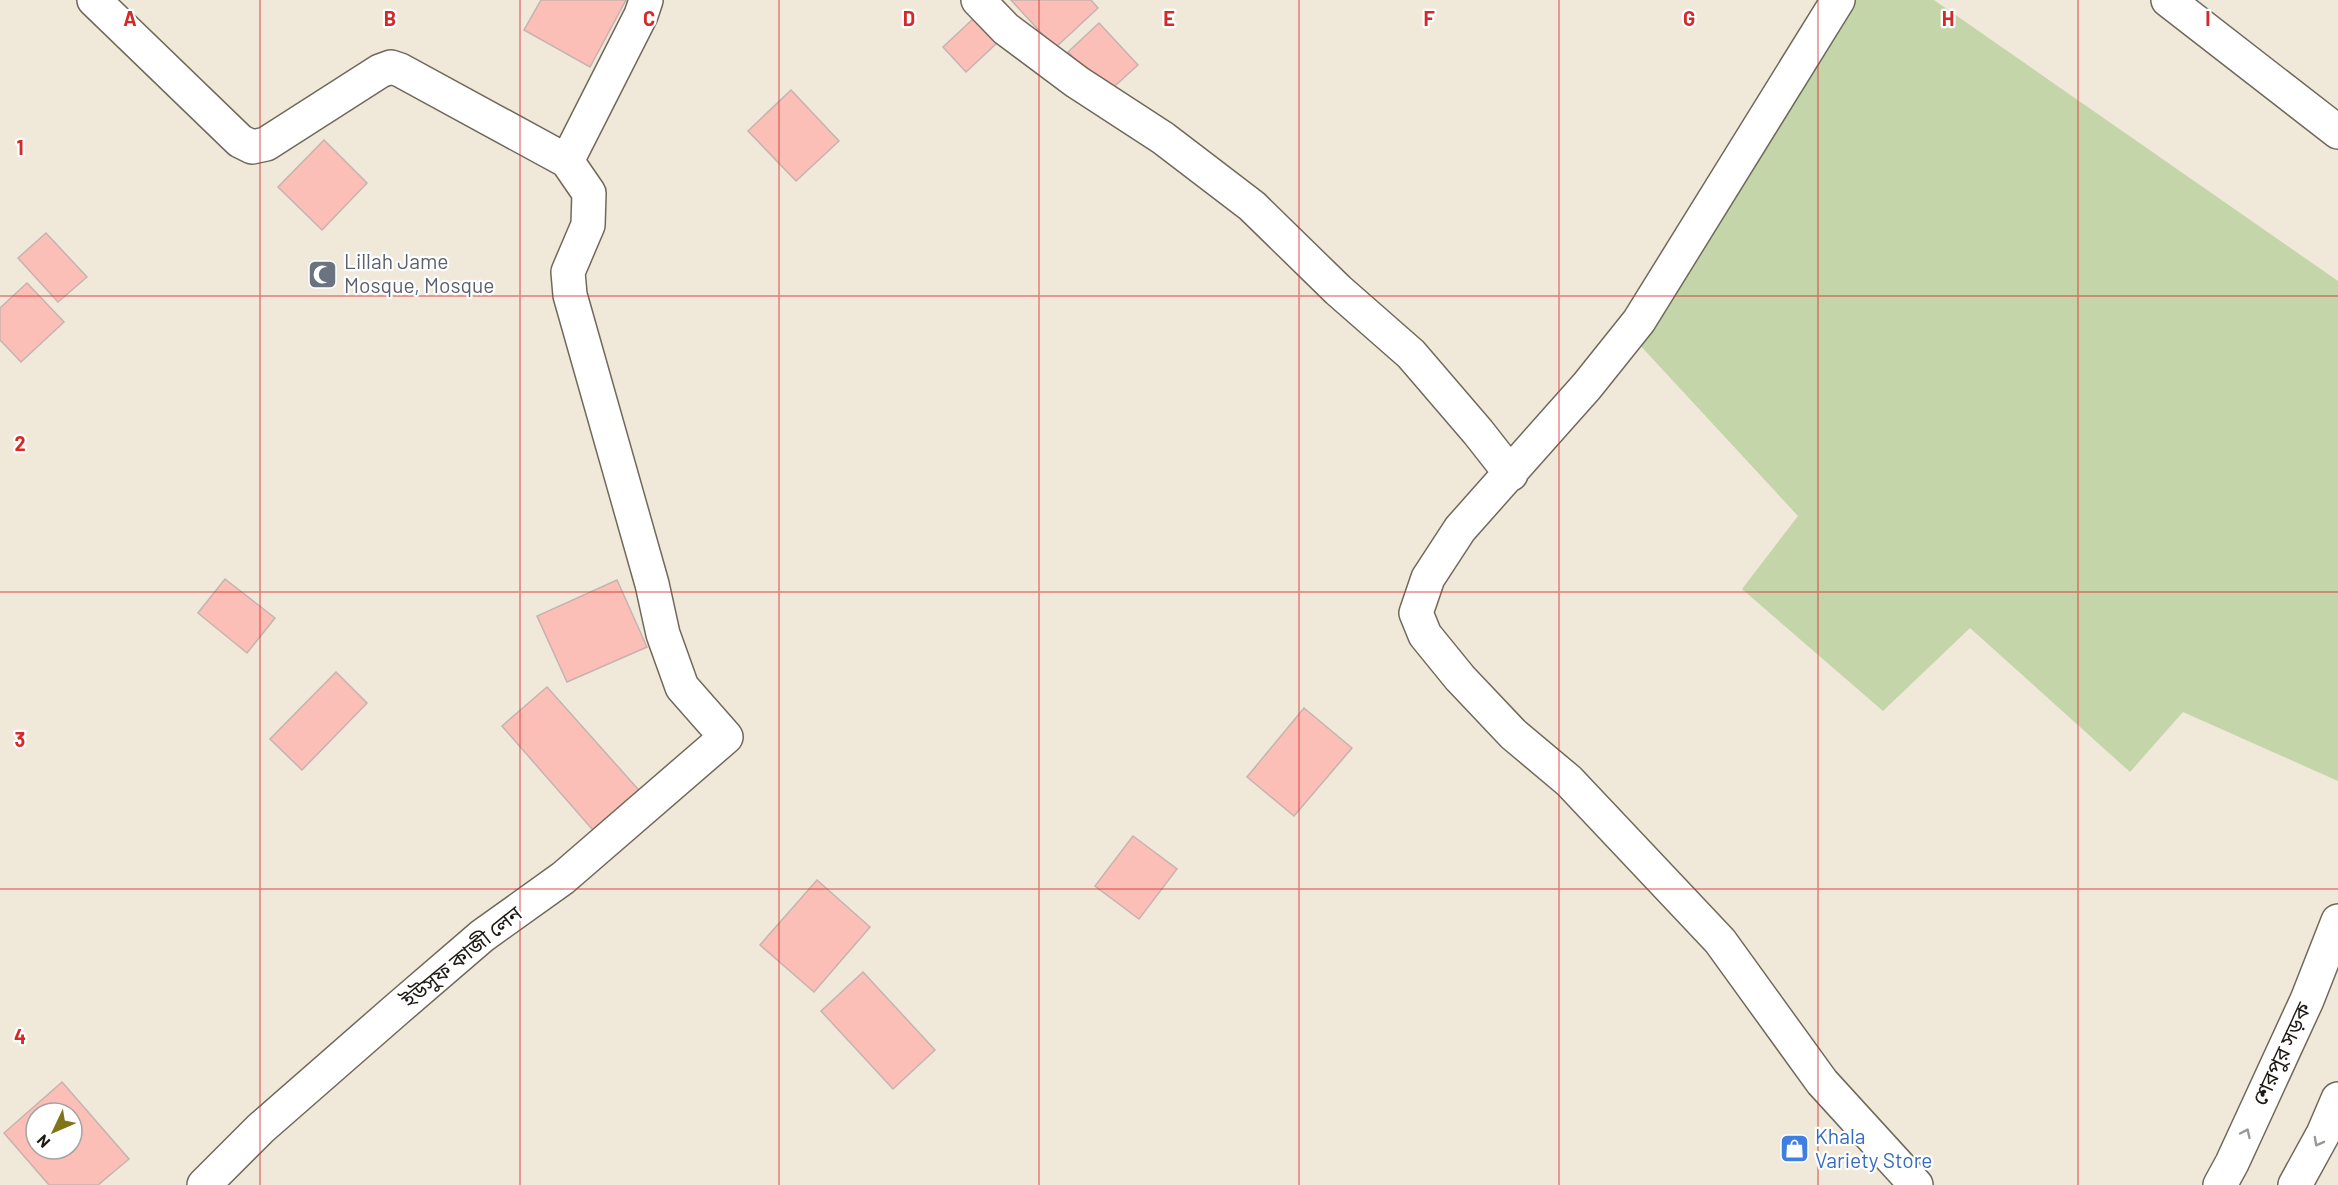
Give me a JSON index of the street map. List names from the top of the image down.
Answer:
{
  "streets": {
    "main road": ["ইউসুফ কাজী লেন", "শেরপুর সড়ক"]
  },
  "places": {
    "mosque": ["Lillah Jame Mosque, Mosque"],
    "shop": ["Khala Variety Store"]
  },
  "north": "bottom left",
  "grid": {
    "columns": [
      "A",
      "B",
      "C",
      "D",
      "E",
      "F",
      "G",
      "H",
      "I"
    ],
    "rows": [
      "1",
      "2",
      "3",
      "4"
    ]
  }
}
